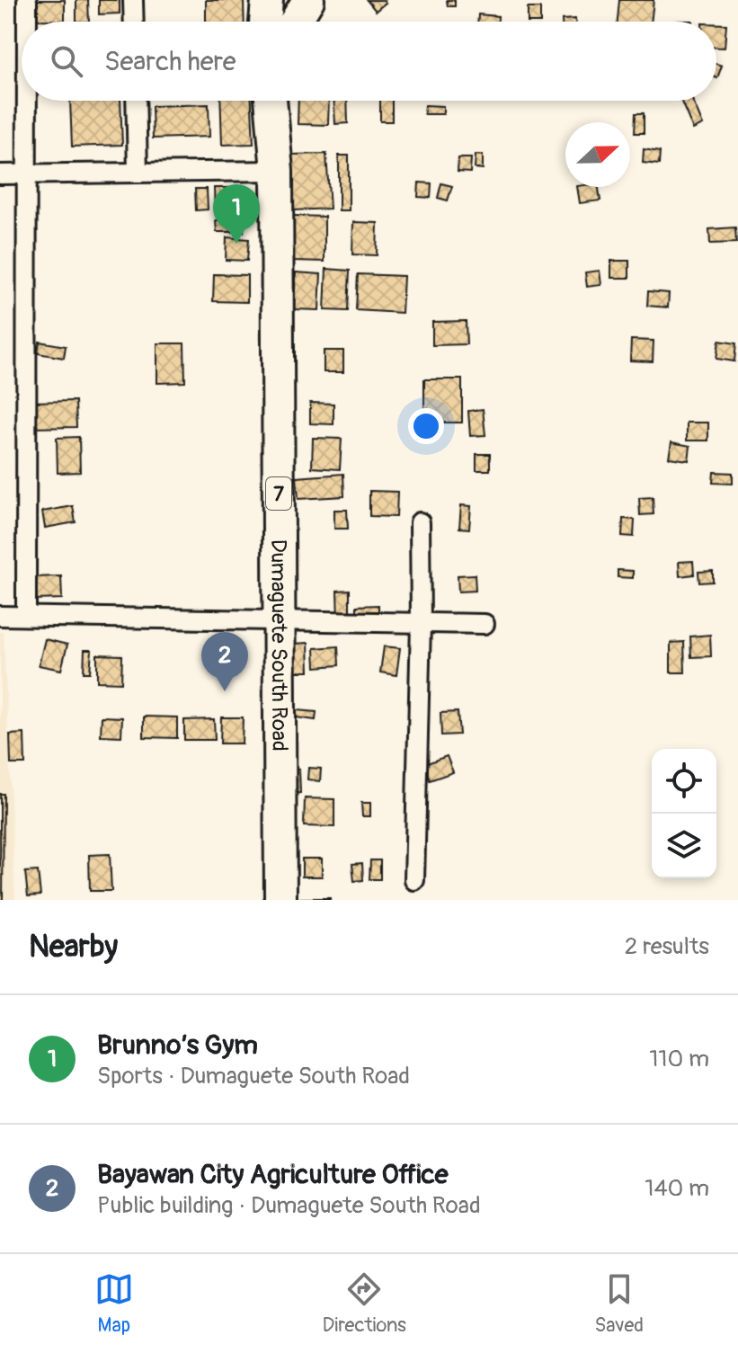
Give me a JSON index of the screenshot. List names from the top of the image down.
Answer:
{
  "streets": {
    "highway": ["7", "Dumaguete South Road"]
  },
  "north": "right",
  "page": {
    "search": "Search here",
    "pins": ["1", "2"],
    "heading": ["Nearby", "2 results"],
    "list": [
      {
        "mark": "1",
        "name": "Brunno’s Gym",
        "note": "Sports · Dumaguete South Road",
        "value": "110 m"
      },
      {
        "mark": "2",
        "name": "Bayawan City Agriculture Office",
        "note": "Public building · Dumaguete South Road",
        "value": "140 m"
      }
    ],
    "nav": ["Map", "Directions", "Saved"]
  }
}
